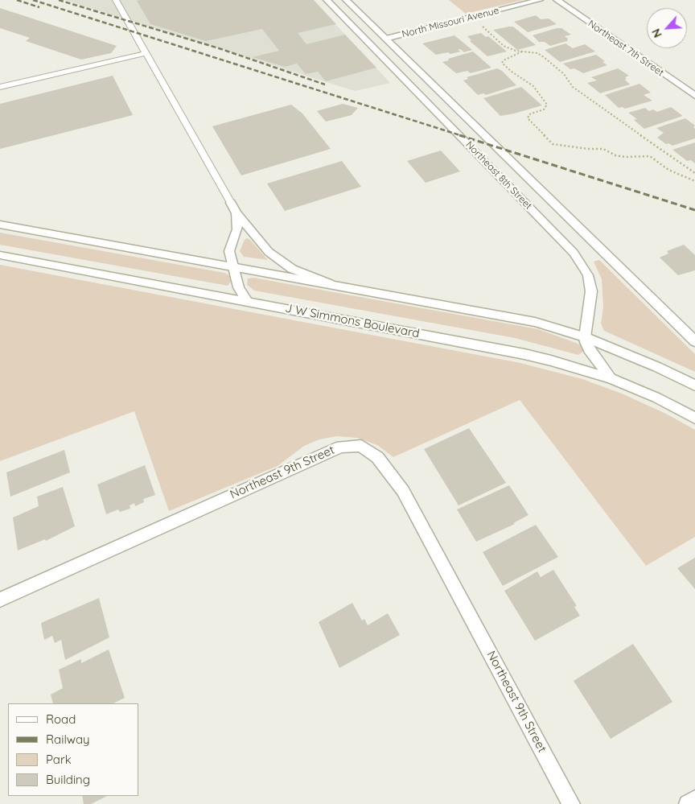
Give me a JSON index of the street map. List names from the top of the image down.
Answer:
{
  "streets": {
    "street": [
      "North Missouri Avenue",
      "Northeast 7th Street",
      "Northeast 8th Street",
      "J W Simmons Boulevard",
      "Northeast 9th Street"
    ]
  },
  "crossings": [
    ["North Missouri Avenue", "Northeast 8th Street"]
  ],
  "legend": [
    "Road",
    "Railway",
    "Park",
    "Building"
  ],
  "north": "bottom left"
}
